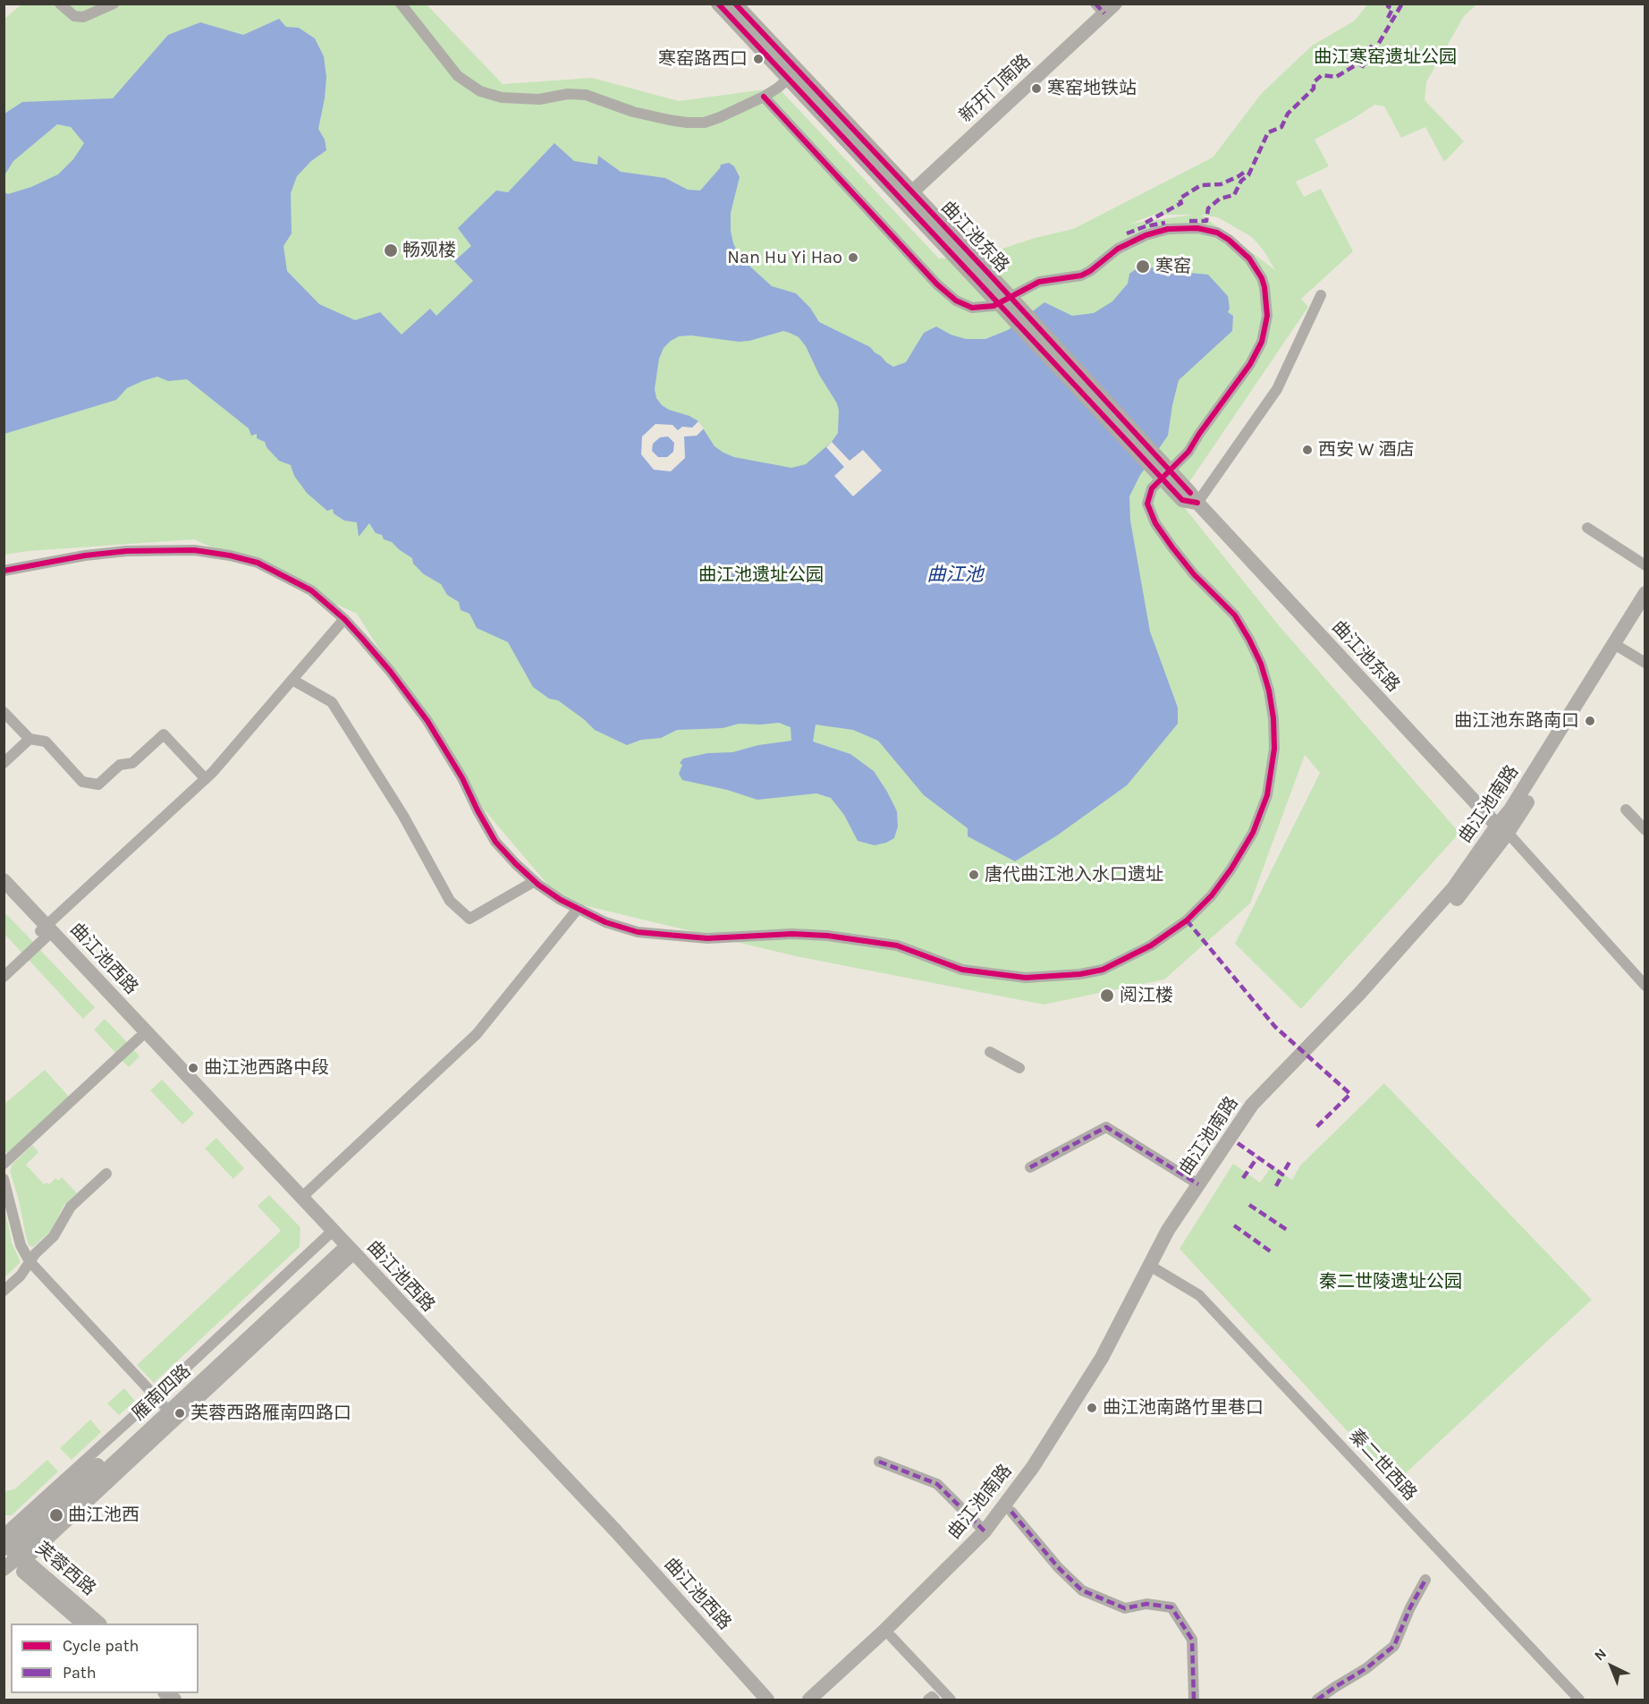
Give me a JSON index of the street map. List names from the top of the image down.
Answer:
{
  "streets": {
    "main road": [
      "新开门南路",
      "曲江池东路",
      "曲江池南路",
      "曲江池西路",
      "雁南四路",
      "芙蓉西路"
    ],
    "street": ["秦二世西路"]
  },
  "crossings": [
    ["新开门南路", "曲江池东路"],
    ["曲江池东路", "曲江池南路"],
    ["曲江池南路", "秦二世西路"],
    ["曲江池西路", "雁南四路"],
    ["雁南四路", "芙蓉西路"]
  ],
  "water": ["曲江池"],
  "parks": ["曲江寒窑遗址公园", "曲江池遗址公园", "秦二世陵遗址公园"],
  "places": [
    "寒窑路西口",
    "寒窑地铁站",
    "畅观楼",
    "Nan Hu Yi Hao",
    "寒窑",
    "西安 W 酒店",
    "曲江池东路南口",
    "唐代曲江池入水口遗址",
    "阅江楼",
    "曲江池西路中段",
    "曲江池南路竹里巷口",
    "芙蓉西路雁南四路口",
    "曲江池西"
  ],
  "legend": ["Cycle path", "Path"],
  "north": "top left"
}
